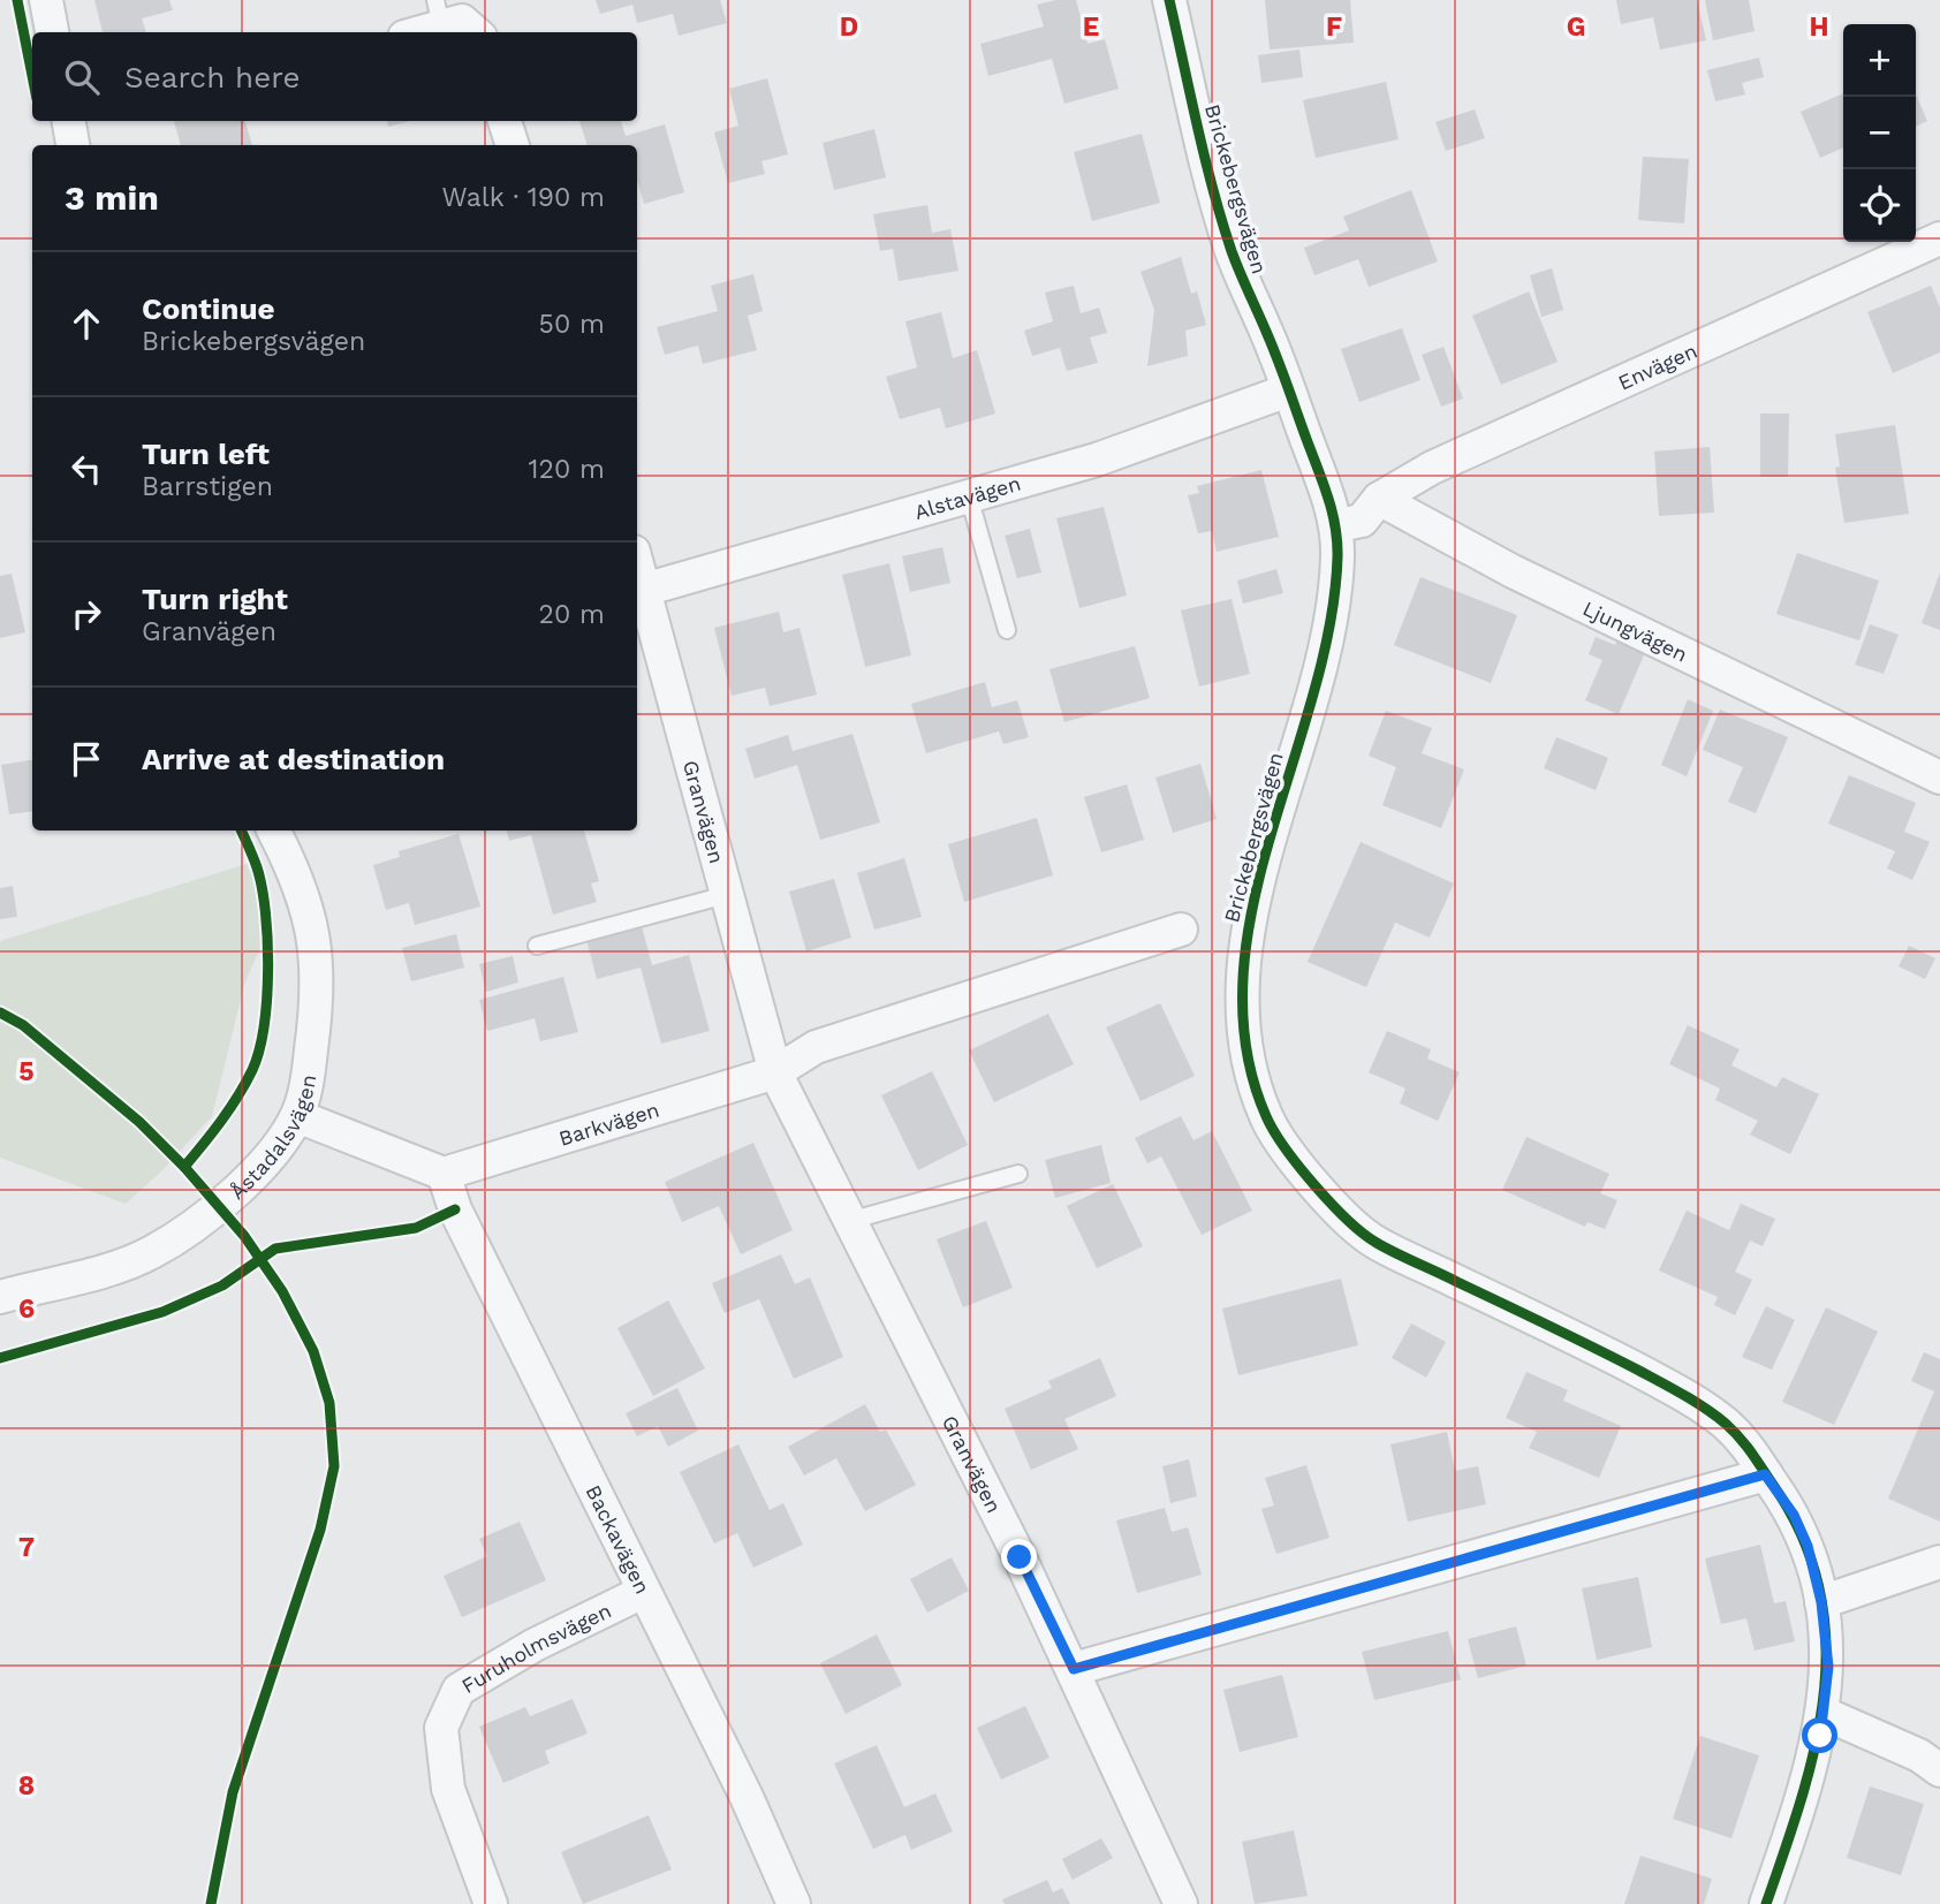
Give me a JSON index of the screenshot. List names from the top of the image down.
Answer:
{
  "streets": {
    "street": [
      "Brickebergsvägen",
      "Envägen",
      "Alstavägen",
      "Ljungvägen",
      "Granvägen",
      "Barkvägen",
      "Åstadalsvägen",
      "Backavägen",
      "Furuholmsvägen"
    ]
  },
  "crossings": [
    ["Brickebergsvägen", "Alstavägen"],
    ["Envägen", "Ljungvägen"],
    ["Alstavägen", "Granvägen"],
    ["Granvägen", "Barkvägen"],
    ["Barkvägen", "Backavägen"],
    ["Backavägen", "Furuholmsvägen"]
  ],
  "page": {
    "map_buttons": ["+", "−"],
    "search": "Search here",
    "heading": ["3 min", "Walk · 190 m"],
    "list": [
      ["Continue", "Brickebergsvägen", "50 m"],
      ["Turn left", "Barrstigen", "120 m"],
      ["Turn right", "Granvägen", "20 m"],
      "Arrive at destination"
    ]
  },
  "grid": {
    "columns": [
      "D",
      "E",
      "F",
      "G",
      "H"
    ],
    "rows": [
      "5",
      "6",
      "7",
      "8"
    ]
  }
}
